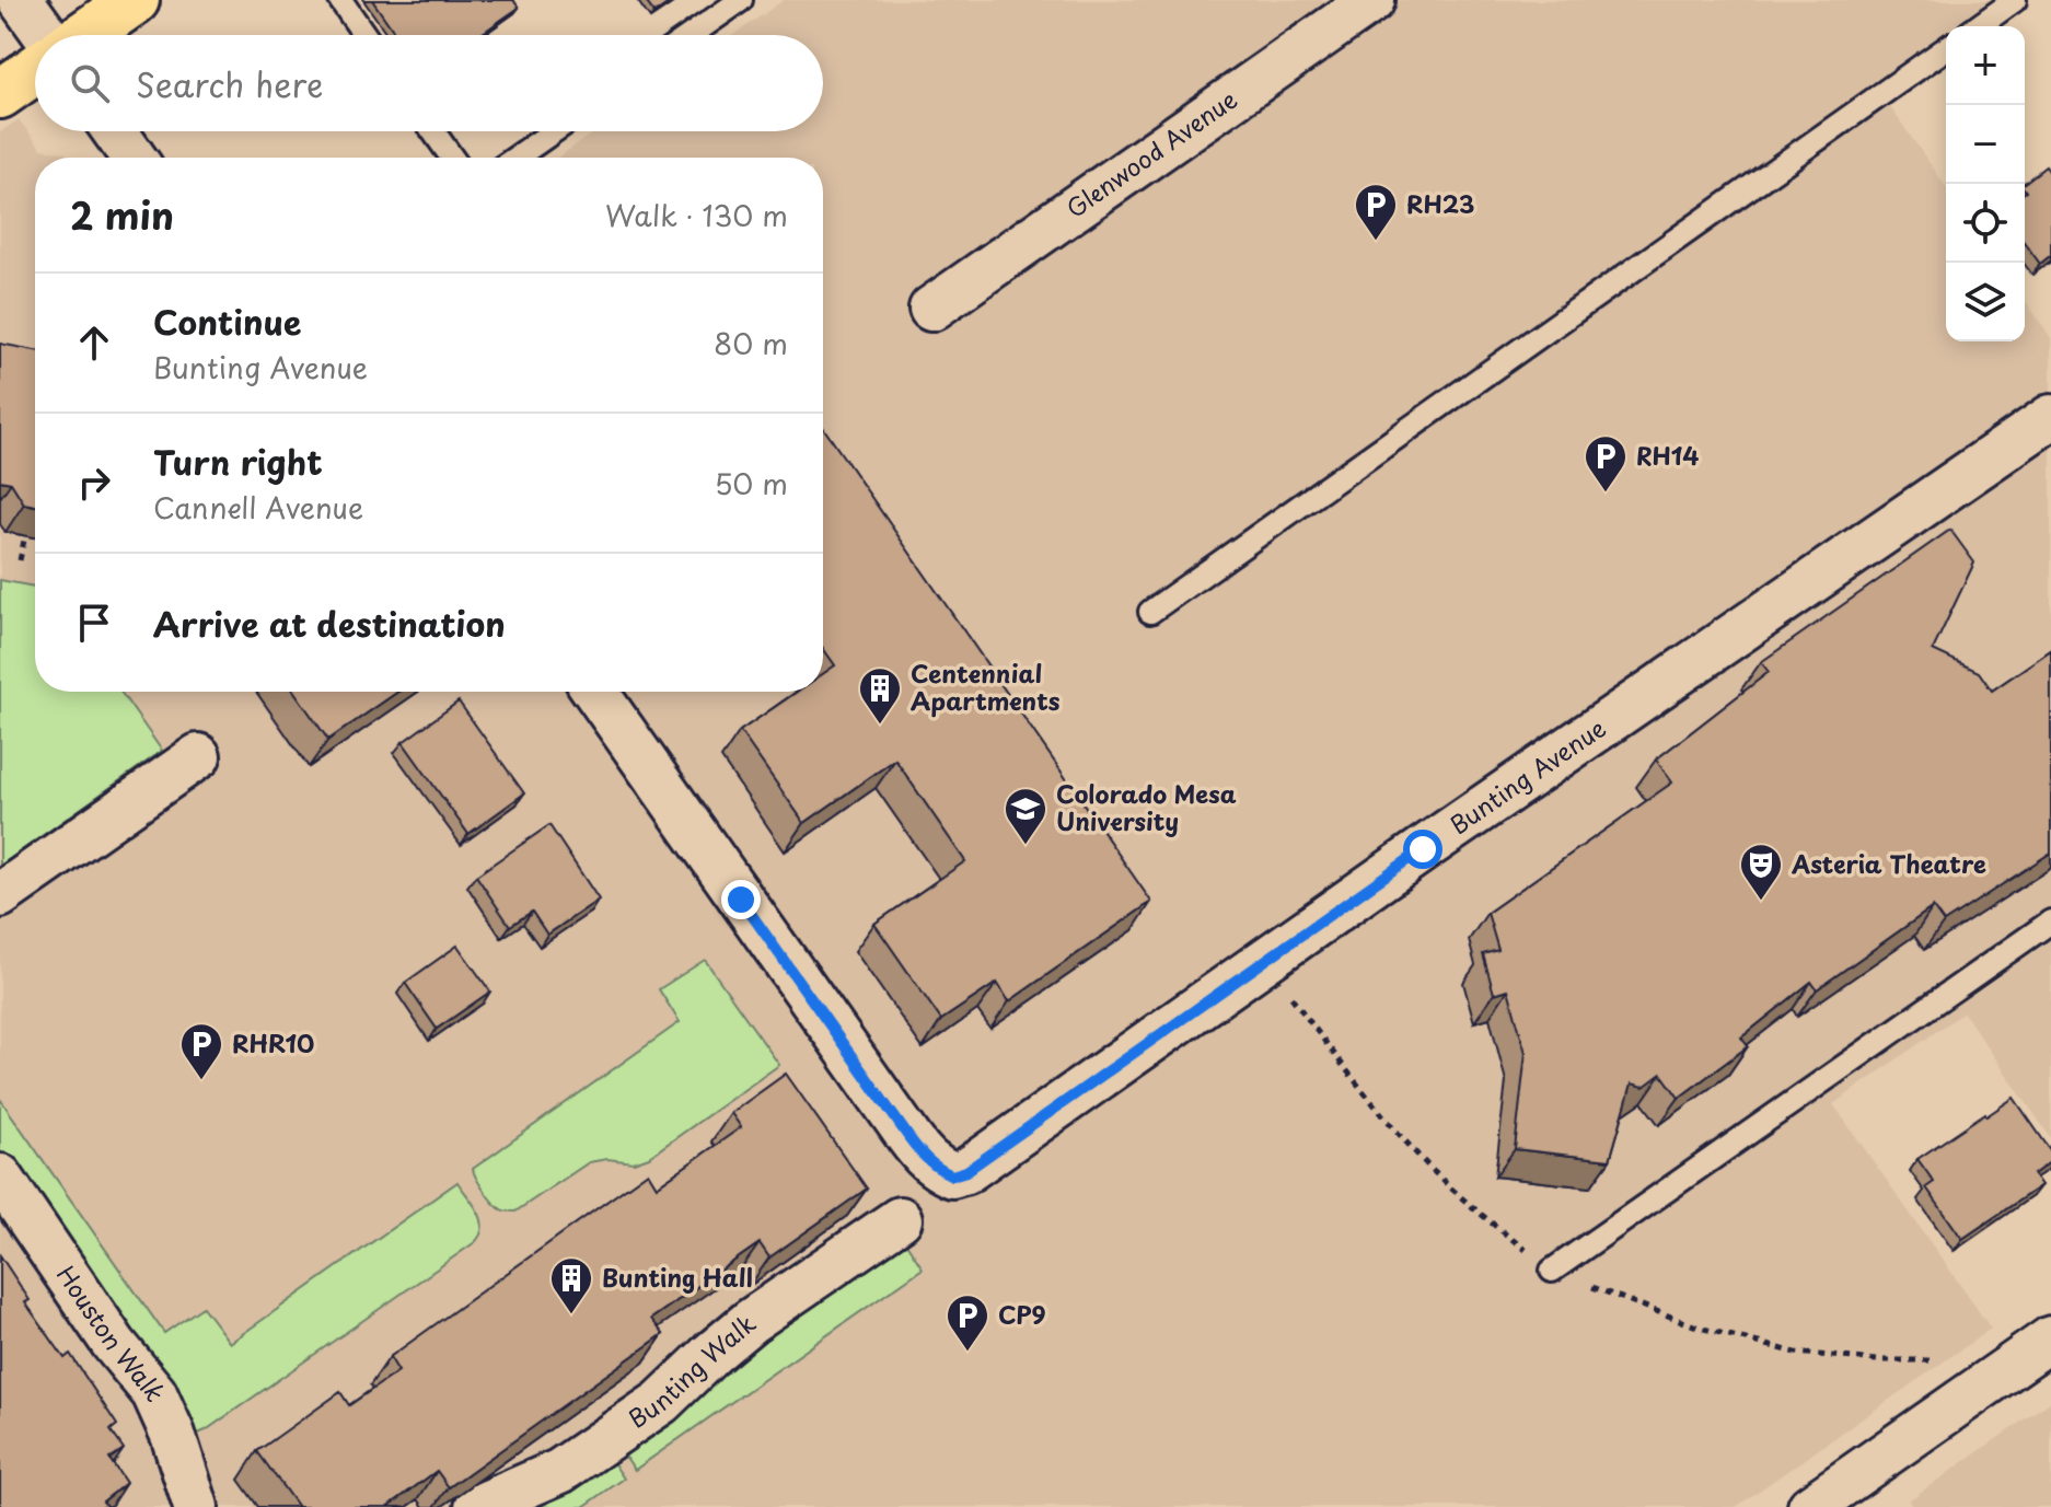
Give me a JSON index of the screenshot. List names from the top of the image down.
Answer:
{
  "streets": {
    "street": [
      "Glenwood Avenue",
      "Bunting Avenue",
      "Houston Walk",
      "Bunting Walk"
    ]
  },
  "places": {
    "parking": [
      "RH23",
      "RH14",
      "RHR10",
      "CP9"
    ],
    "building": ["Centennial Apartments", "Bunting Hall"],
    "school or university": ["Colorado Mesa University"],
    "theatre": ["Asteria Theatre"]
  },
  "page": {
    "map_buttons": ["+", "−"],
    "search": "Search here",
    "heading": ["2 min", "Walk · 130 m"],
    "list": [
      ["Continue", "Bunting Avenue", "80 m"],
      ["Turn right", "Cannell Avenue", "50 m"],
      "Arrive at destination"
    ]
  }
}
